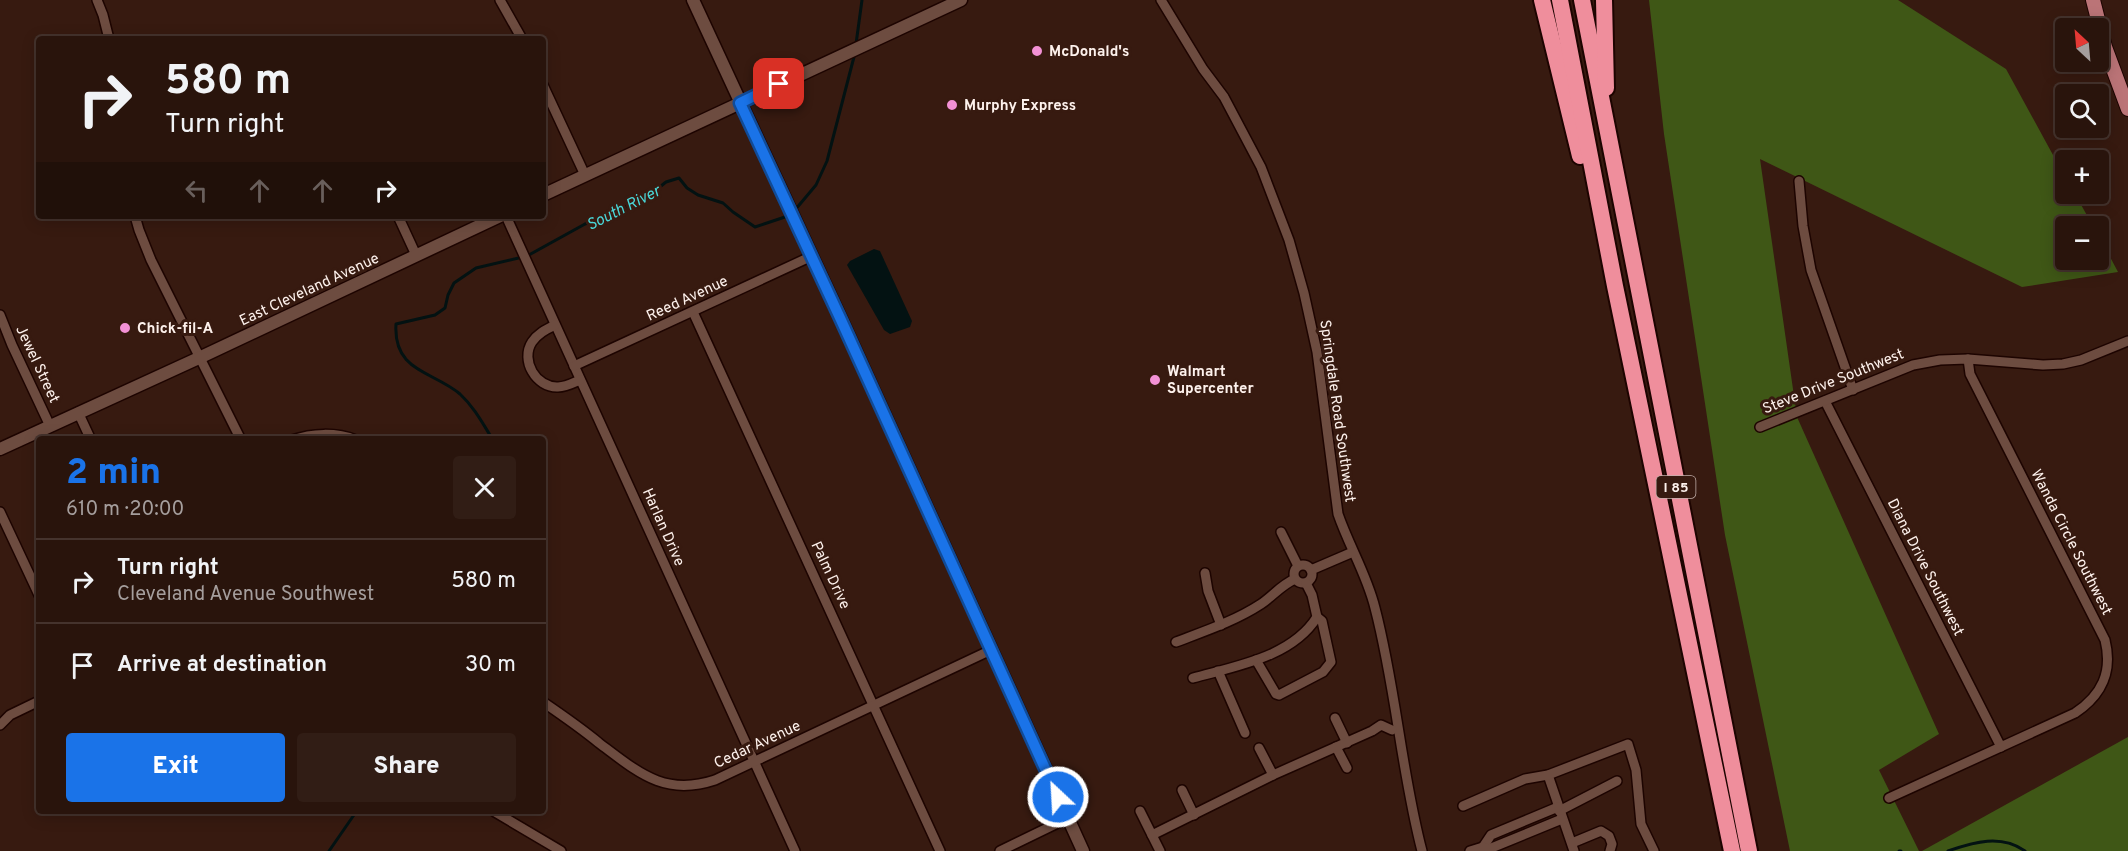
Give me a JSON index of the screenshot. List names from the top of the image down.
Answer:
{
  "streets": {
    "highway": ["I 85"],
    "main road": ["East Cleveland Avenue"],
    "street": [
      "Reed Avenue",
      "Jewel Street",
      "Steve Drive Southwest",
      "Springdale Road Southwest",
      "Harlan Drive",
      "Wanda Circle Southwest",
      "Diana Drive Southwest",
      "Palm Drive",
      "Cedar Avenue"
    ]
  },
  "crossings": [
    ["East Cleveland Avenue", "Jewel Street"],
    ["Reed Avenue", "Harlan Drive"],
    ["Reed Avenue", "Palm Drive"],
    ["Steve Drive Southwest", "Wanda Circle Southwest"],
    ["Steve Drive Southwest", "Diana Drive Southwest"],
    ["Harlan Drive", "Cedar Avenue"],
    ["Wanda Circle Southwest", "Diana Drive Southwest"],
    ["Palm Drive", "Cedar Avenue"]
  ],
  "water": ["South River"],
  "places": [
    "McDonald's",
    "Murphy Express",
    "Chick-fil-A",
    "Walmart Supercenter"
  ],
  "north": "top left",
  "page": {
    "map_buttons": ["+", "−"],
    "turn": ["580 m", "Turn right"],
    "heading": ["2 min", "610 m · 20:00"],
    "list": [
      {
        "name": "Turn right",
        "note": "Cleveland Avenue Southwest",
        "value": "580 m"
      },
      {
        "name": "Arrive at destination",
        "value": "30 m"
      }
    ],
    "buttons": ["Exit", "Share"]
  }
}
